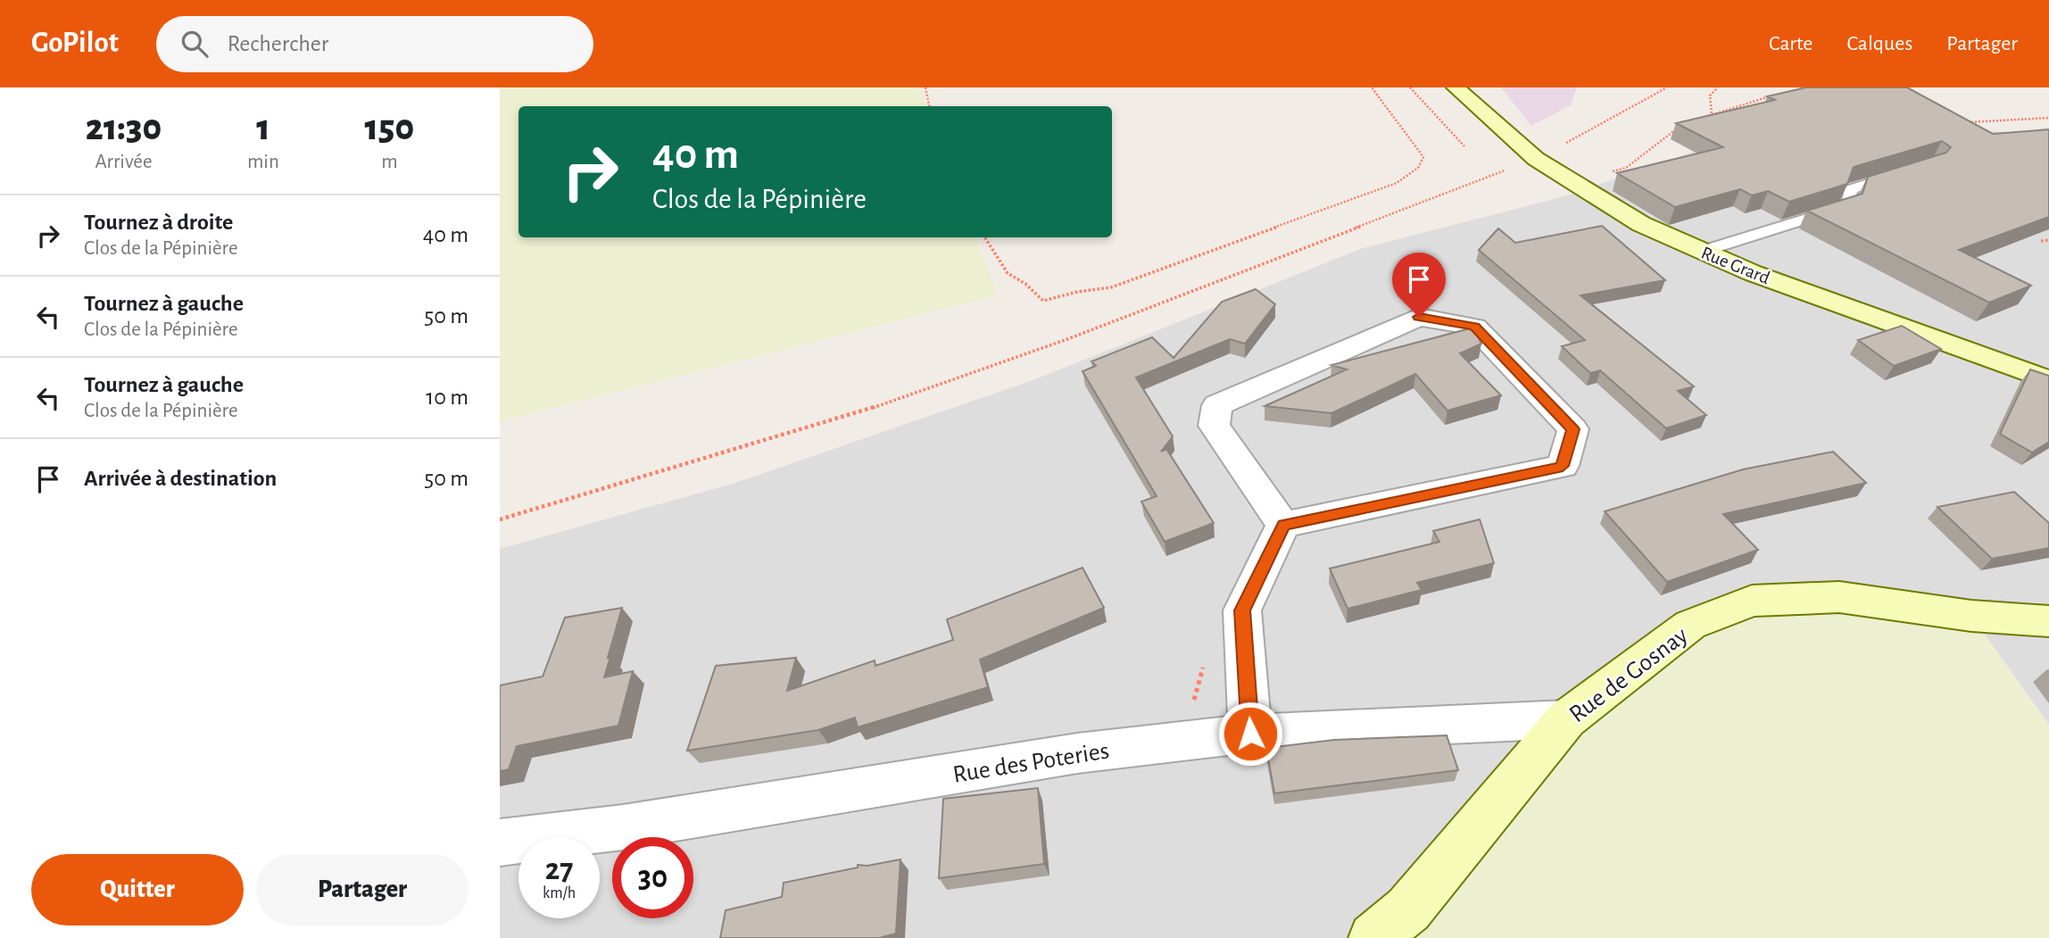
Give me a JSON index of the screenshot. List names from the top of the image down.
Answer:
{
  "streets": {
    "street": ["Rue Grard", "Rue de Gosnay", "Rue des Poteries"]
  },
  "crossings": [
    ["Rue de Gosnay", "Rue des Poteries"]
  ],
  "page": {
    "header": "GoPilot",
    "search": "Rechercher",
    "nav": ["Carte", "Calques", "Partager"],
    "eta": [
      "21:30",
      "Arrivée",
      "1",
      "min",
      "150",
      "m"
    ],
    "turn": ["40 m", "Clos de la Pépinière"],
    "list": [
      {
        "name": "Tournez à droite",
        "note": "Clos de la Pépinière",
        "value": "40 m"
      },
      {
        "name": "Tournez à gauche",
        "note": "Clos de la Pépinière",
        "value": "50 m"
      },
      {
        "name": "Tournez à gauche",
        "note": "Clos de la Pépinière",
        "value": "10 m"
      },
      {
        "name": "Arrivée à destination",
        "value": "50 m"
      }
    ],
    "speed": "27 km/h",
    "limit": "30",
    "buttons": ["Quitter", "Partager"]
  }
}
